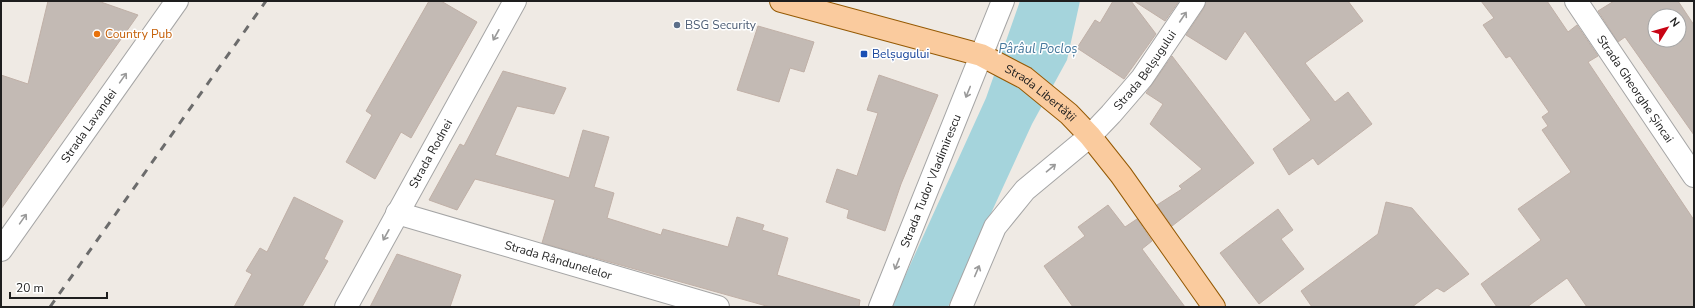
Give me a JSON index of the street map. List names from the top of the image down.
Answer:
{
  "streets": {
    "main road": ["Strada Libertății"],
    "street": [
      "Strada Belșugului",
      "Strada Gheorghe Șincai",
      "Strada Lavandei",
      "Strada Rodnei",
      "Strada Tudor Vladimirescu",
      "Strada Rândunelelor"
    ]
  },
  "crossings": [
    ["Strada Belșugului", "Strada Libertății"],
    ["Strada Libertății", "Strada Tudor Vladimirescu"],
    ["Strada Rodnei", "Strada Rândunelelor"]
  ],
  "one_way": ["Strada Belșugului", "Strada Lavandei", "Strada Rodnei"],
  "water": ["Pârâul Pocloș"],
  "places": {
    "other": ["BSG Security", "Country Pub"],
    "transit": ["Belșugului"]
  },
  "scale_bar": "20 m",
  "north": "top right"
}
